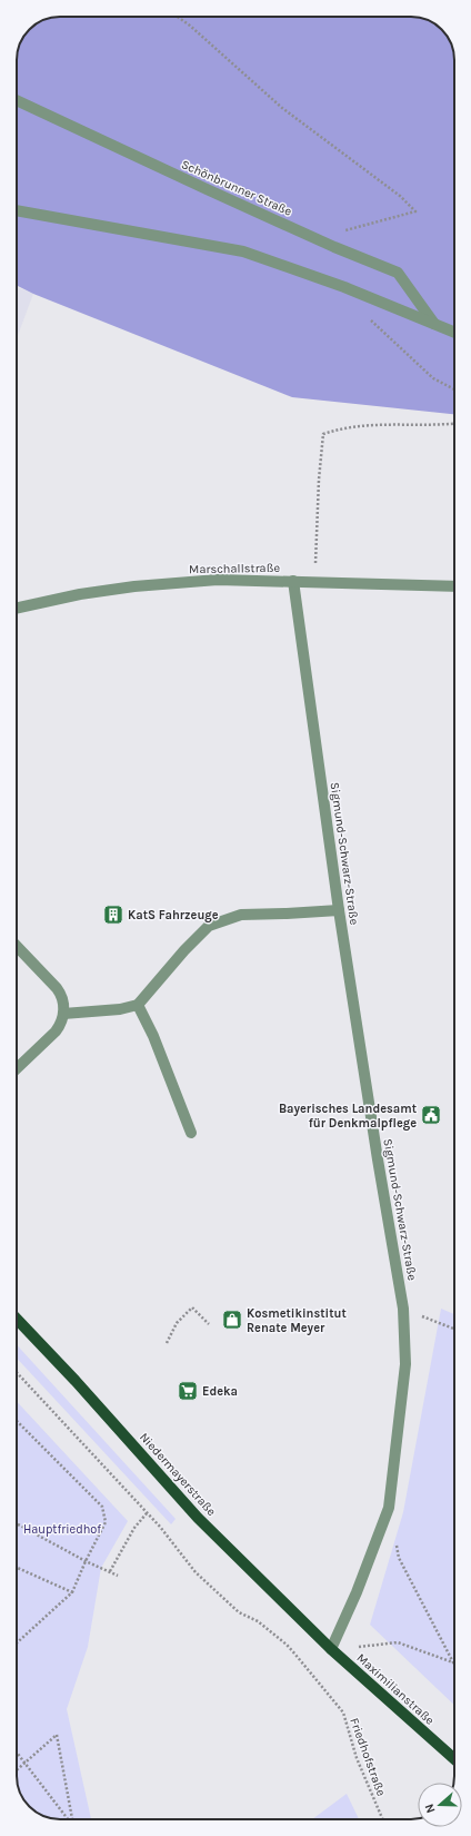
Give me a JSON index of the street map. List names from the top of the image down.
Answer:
{
  "streets": {
    "main road": ["Niedermayerstraße", "Maximilianstraße"],
    "street": ["Schönbrunner Straße", "Marschallstraße", "Sigmund-Schwarz-Straße"],
    "path": ["Friedhofstraße"]
  },
  "crossings": [
    ["Marschallstraße", "Sigmund-Schwarz-Straße"],
    ["Sigmund-Schwarz-Straße", "Niedermayerstraße"],
    ["Sigmund-Schwarz-Straße", "Maximilianstraße"],
    ["Niedermayerstraße", "Maximilianstraße"]
  ],
  "parks": ["Hauptfriedhof"],
  "places": {
    "building": ["KatS Fahrzeuge"],
    "public building": ["Bayerisches Landesamt für Denkmalpflege"],
    "shop": ["Kosmetikinstitut Renate Meyer"],
    "supermarket": ["Edeka"]
  },
  "north": "left"
}
